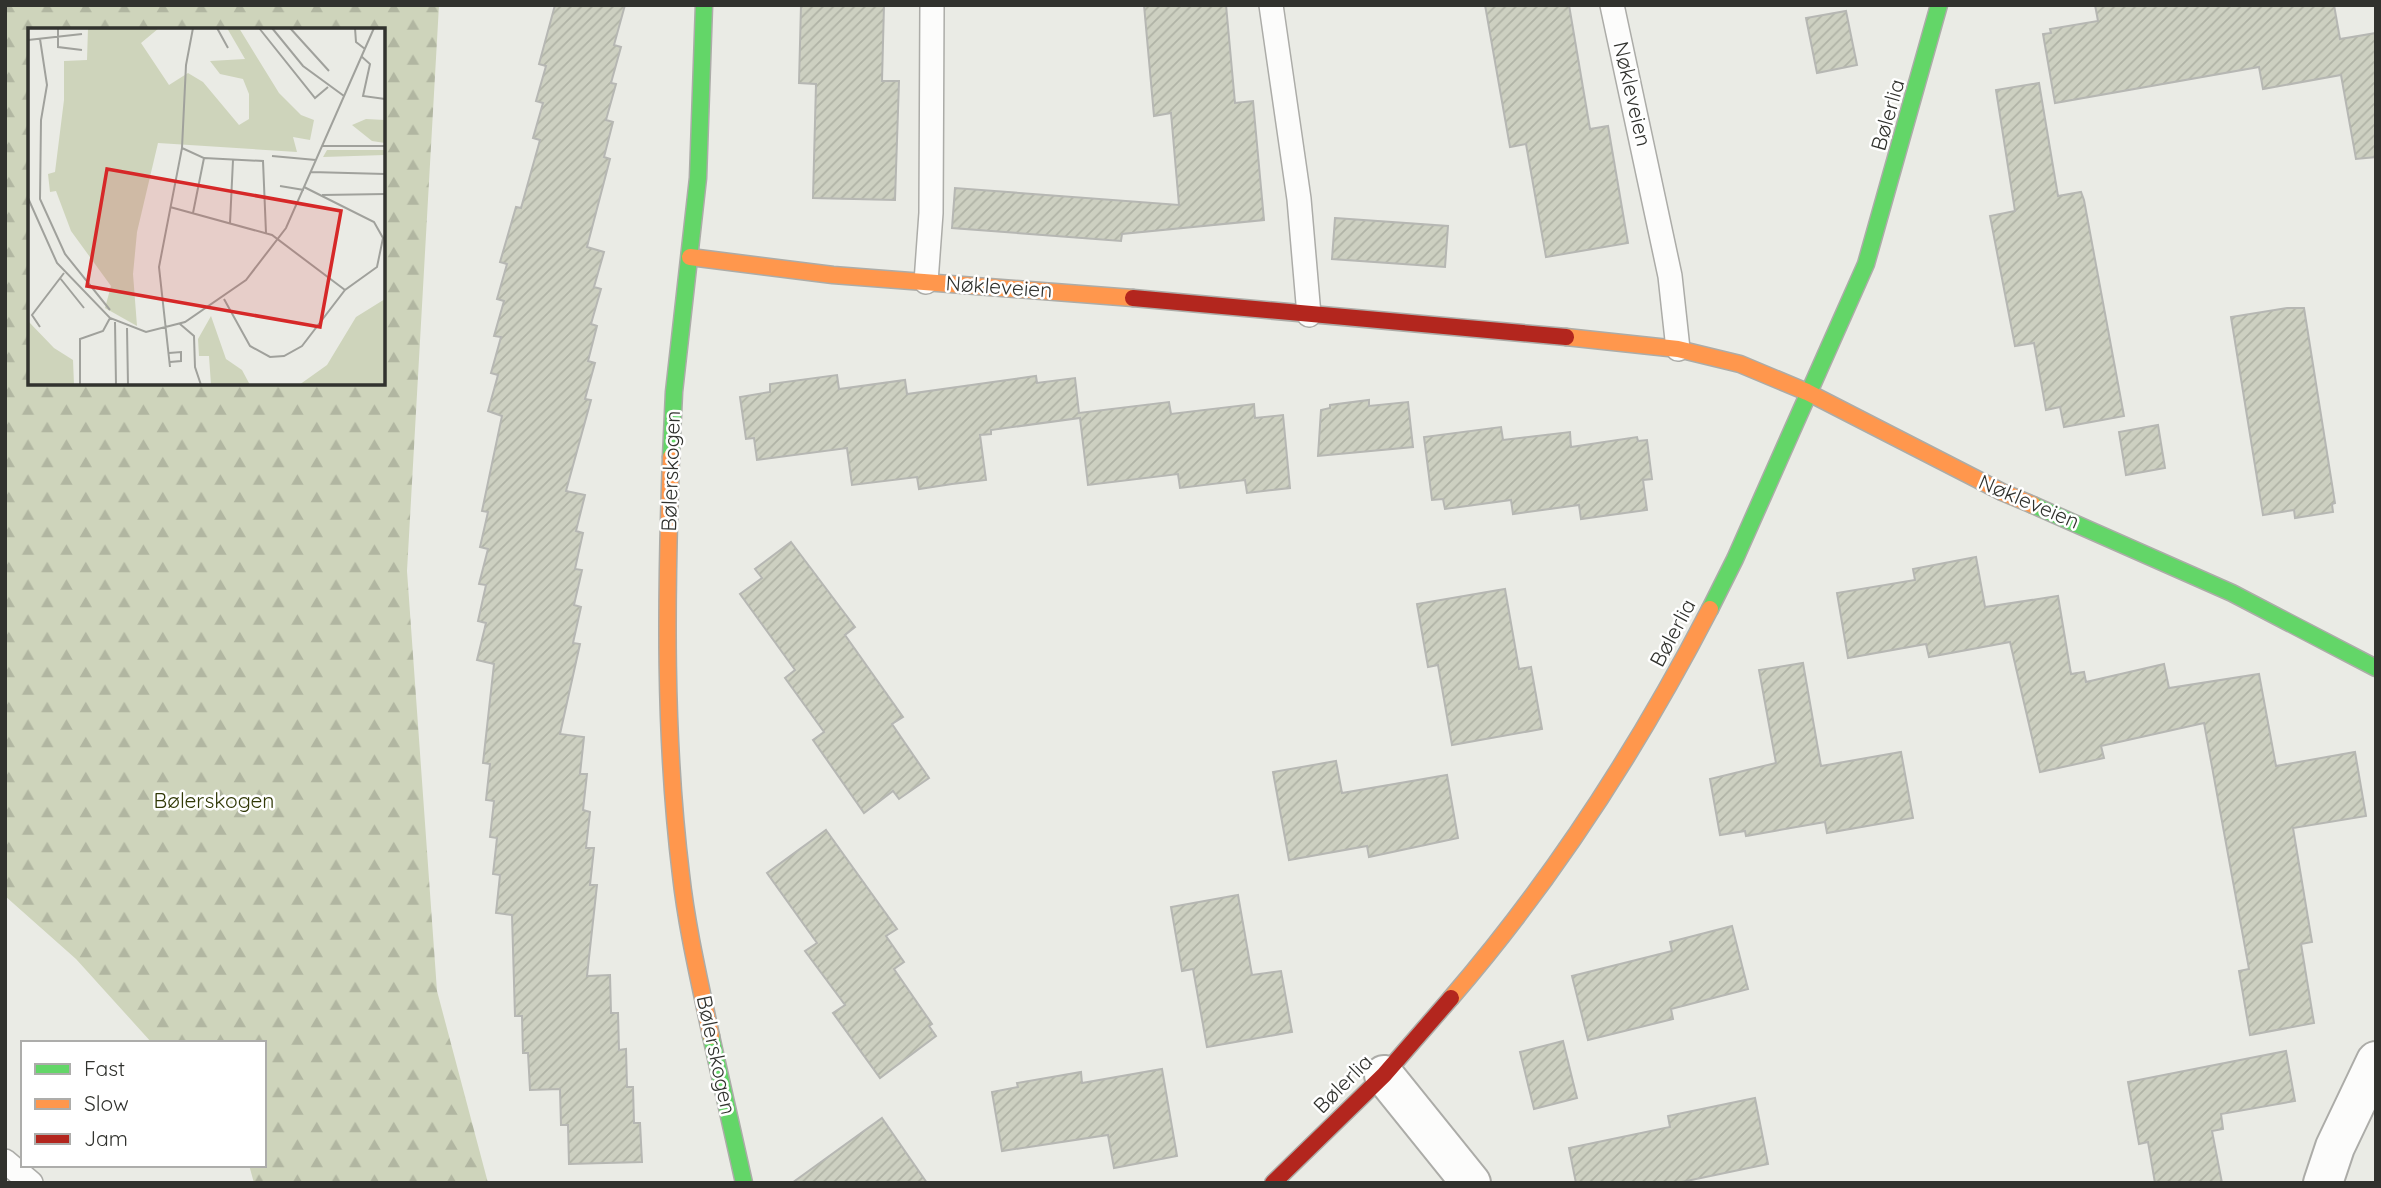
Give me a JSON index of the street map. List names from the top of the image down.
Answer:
{
  "streets": {
    "street": ["Nøkleveien", "Bølerlia", "Bølerskogen"]
  },
  "crossings": [
    ["Nøkleveien", "Bølerlia"],
    ["Nøkleveien", "Bølerskogen"]
  ],
  "parks": ["Bølerskogen"],
  "legend": ["Fast", "Slow", "Jam"]
}
